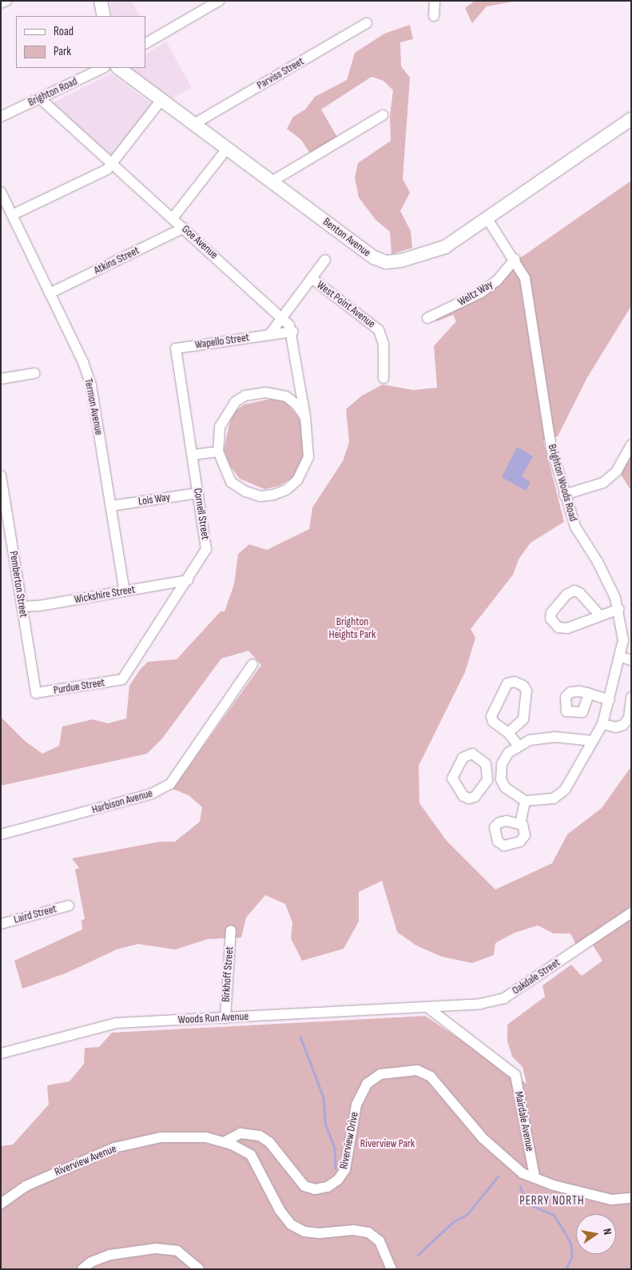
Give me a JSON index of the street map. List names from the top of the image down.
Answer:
{
  "streets": {
    "main road": ["Benton Avenue"],
    "street": [
      "Parviss Street",
      "Brighton Road",
      "Goe Avenue",
      "Atkins Street",
      "Weltz Way",
      "West Point Avenue",
      "Wapello Street",
      "Termon Avenue",
      "Brighton Woods Road",
      "Lois Way",
      "Cornell Street",
      "Pemberton Street",
      "Wickshire Street",
      "Purdue Street",
      "Harbison Avenue",
      "Laird Street",
      "Birkhoff Street",
      "Oakdale Street",
      "Woods Run Avenue",
      "Mairdale Avenue",
      "Riverview Drive",
      "Riverview Avenue"
    ]
  },
  "crossings": [
    ["Parviss Street", "Benton Avenue"],
    ["Brighton Road", "Goe Avenue"],
    ["Benton Avenue", "Brighton Woods Road"],
    ["Goe Avenue", "Atkins Street"],
    ["Goe Avenue", "Wapello Street"],
    ["Atkins Street", "Termon Avenue"],
    ["Weltz Way", "Brighton Woods Road"],
    ["Wapello Street", "Cornell Street"],
    ["Termon Avenue", "Lois Way"],
    ["Termon Avenue", "Wickshire Street"],
    ["Lois Way", "Cornell Street"],
    ["Cornell Street", "Wickshire Street"],
    ["Cornell Street", "Purdue Street"],
    ["Pemberton Street", "Wickshire Street"],
    ["Pemberton Street", "Purdue Street"],
    ["Birkhoff Street", "Woods Run Avenue"],
    ["Oakdale Street", "Woods Run Avenue"],
    ["Oakdale Street", "Mairdale Avenue"],
    ["Woods Run Avenue", "Mairdale Avenue"],
    ["Mairdale Avenue", "Riverview Drive"]
  ],
  "districts": ["PERRY NORTH"],
  "parks": ["Brighton Heights Park", "Riverview Park"],
  "legend": ["Road", "Park"],
  "north": "right"
}
